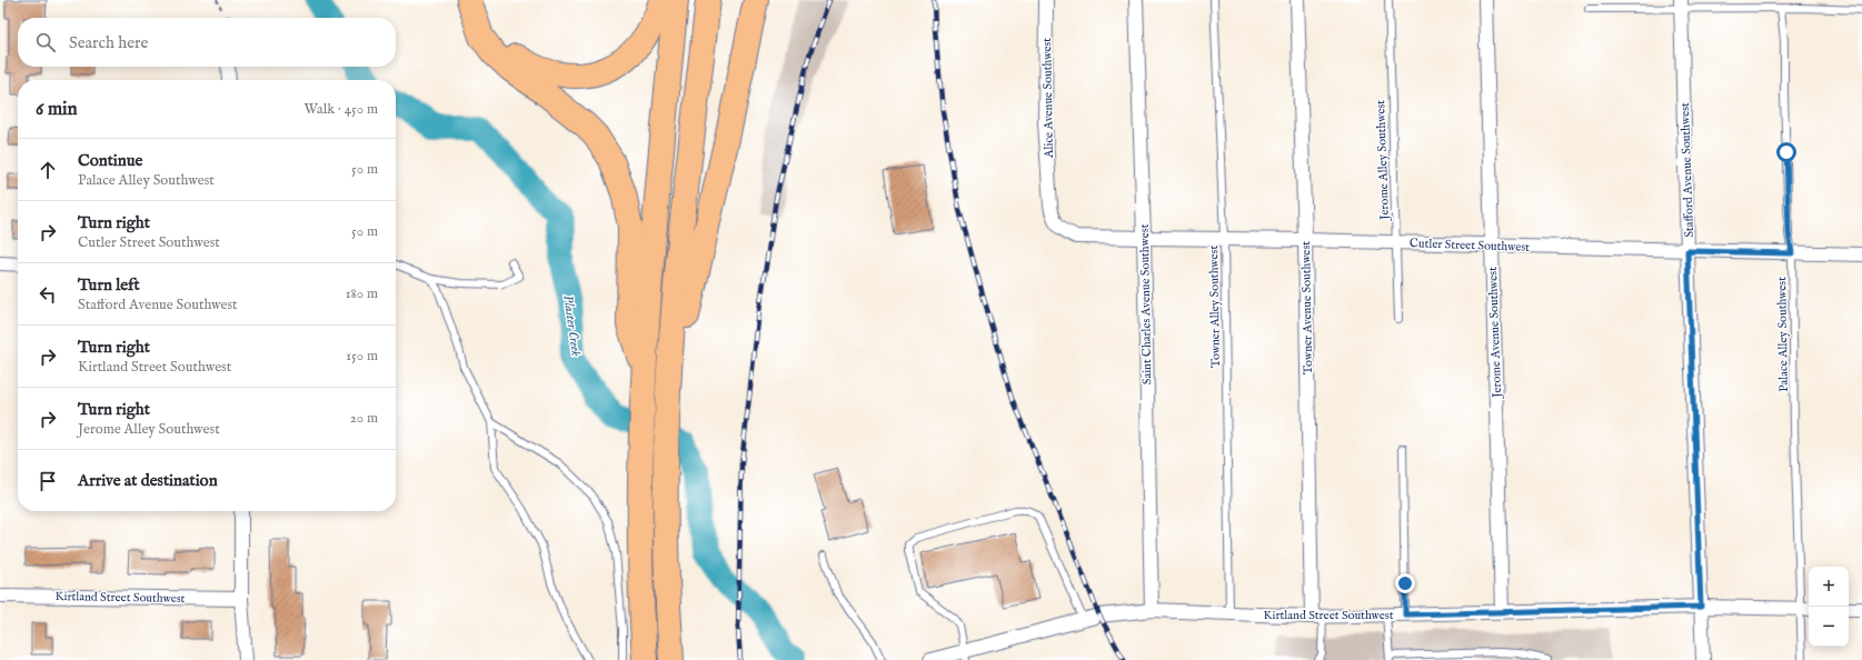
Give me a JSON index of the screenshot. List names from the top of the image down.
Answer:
{
  "streets": {
    "street": [
      "Alice Avenue Southwest",
      "Stafford Avenue Southwest",
      "Cutler Street Southwest",
      "Saint Charles Avenue Southwest",
      "Towner Avenue Southwest",
      "Jerome Avenue Southwest",
      "Kirtland Street Southwest"
    ],
    "lane": ["Jerome Alley Southwest", "Towner Alley Southwest", "Palace Alley Southwest"]
  },
  "crossings": [
    ["Alice Avenue Southwest", "Cutler Street Southwest"],
    ["Jerome Alley Southwest", "Cutler Street Southwest"],
    ["Stafford Avenue Southwest", "Cutler Street Southwest"],
    ["Stafford Avenue Southwest", "Kirtland Street Southwest"],
    ["Cutler Street Southwest", "Saint Charles Avenue Southwest"],
    ["Cutler Street Southwest", "Towner Alley Southwest"],
    ["Cutler Street Southwest", "Towner Avenue Southwest"],
    ["Cutler Street Southwest", "Jerome Avenue Southwest"],
    ["Cutler Street Southwest", "Palace Alley Southwest"],
    ["Saint Charles Avenue Southwest", "Kirtland Street Southwest"],
    ["Towner Alley Southwest", "Kirtland Street Southwest"],
    ["Towner Avenue Southwest", "Kirtland Street Southwest"],
    ["Jerome Avenue Southwest", "Kirtland Street Southwest"],
    ["Palace Alley Southwest", "Kirtland Street Southwest"]
  ],
  "water": ["Plaster Creek"],
  "page": {
    "search": "Search here",
    "heading": ["6 min", "Walk · 450 m"],
    "list": [
      ["Continue", "Palace Alley Southwest", "50 m"],
      ["Turn right", "Cutler Street Southwest", "50 m"],
      ["Turn left", "Stafford Avenue Southwest", "180 m"],
      ["Turn right", "Kirtland Street Southwest", "150 m"],
      ["Turn right", "Jerome Alley Southwest", "20 m"],
      "Arrive at destination"
    ],
    "map_buttons": ["+", "−"]
  }
}
